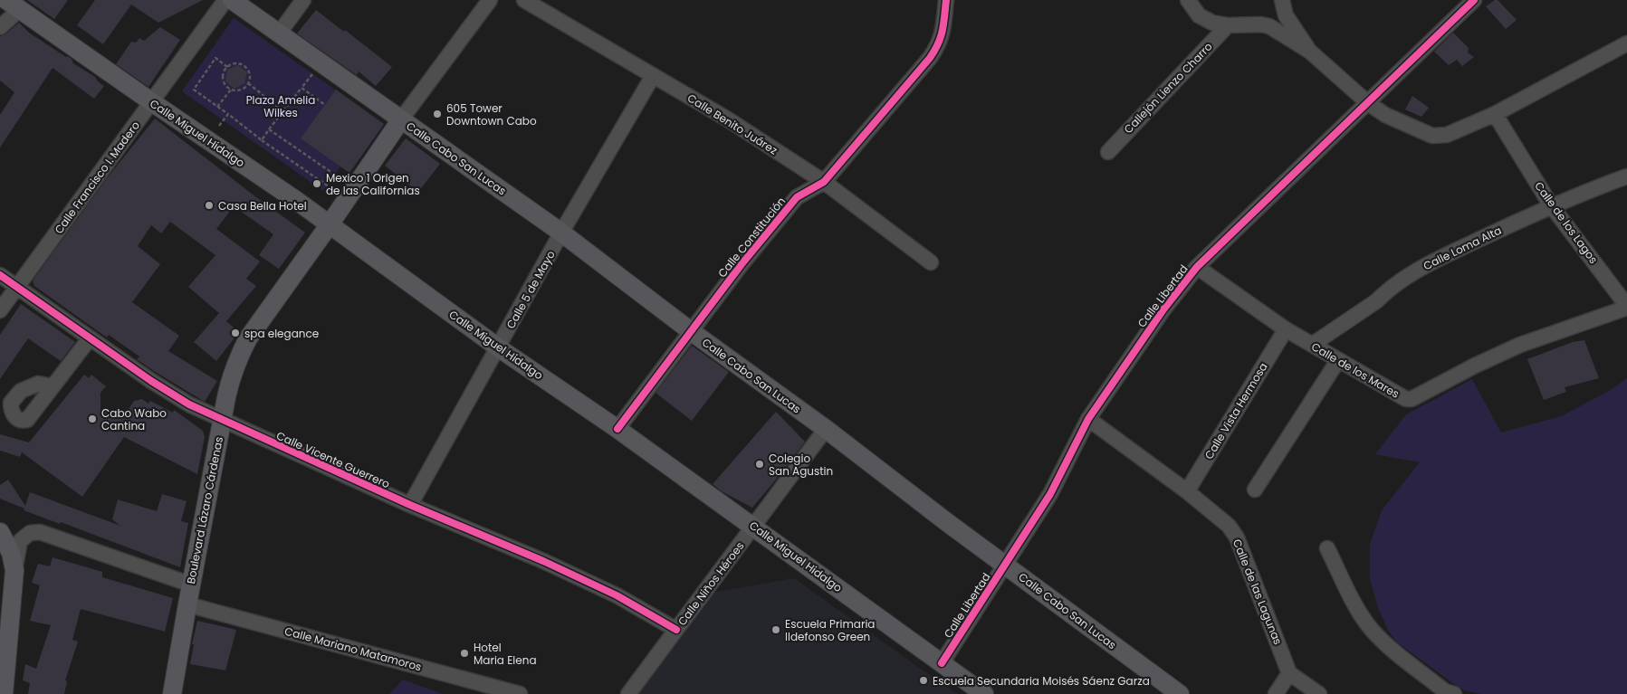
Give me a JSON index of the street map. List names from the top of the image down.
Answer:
{
  "streets": {
    "main road": ["Calle Miguel Hidalgo", "Calle Cabo San Lucas", "Boulevard Lázaro Cárdenas"],
    "street": [
      "Callejón Lienzo Charro",
      "Calle Benito Juárez",
      "Calle Francisco I. Madero",
      "Calle de los Lagos",
      "Calle Constitución",
      "Calle Loma Alta",
      "Calle 5 de Mayo",
      "Calle Libertad",
      "Calle de los Mares",
      "Calle Vista Hermosa",
      "Calle Vicente Guerrero",
      "Calle Niños Héroes",
      "Calle de las Lagunas",
      "Calle Mariano Matamoros"
    ]
  },
  "crossings": [
    ["Calle Benito Juárez", "Calle Constitución"],
    ["Calle Benito Juárez", "Calle 5 de Mayo"],
    ["Calle Miguel Hidalgo", "Calle Francisco I. Madero"],
    ["Calle Miguel Hidalgo", "Calle Constitución"],
    ["Calle Miguel Hidalgo", "Calle 5 de Mayo"],
    ["Calle Miguel Hidalgo", "Calle Libertad"],
    ["Calle Miguel Hidalgo", "Boulevard Lázaro Cárdenas"],
    ["Calle Miguel Hidalgo", "Calle Niños Héroes"],
    ["Calle Cabo San Lucas", "Calle Constitución"],
    ["Calle Cabo San Lucas", "Calle 5 de Mayo"],
    ["Calle Cabo San Lucas", "Calle Libertad"],
    ["Calle Cabo San Lucas", "Boulevard Lázaro Cárdenas"],
    ["Calle Cabo San Lucas", "Calle Niños Héroes"],
    ["Calle Francisco I. Madero", "Calle Vicente Guerrero"],
    ["Calle de los Lagos", "Calle Loma Alta"],
    ["Calle de los Lagos", "Calle de los Mares"],
    ["Calle Loma Alta", "Calle de los Mares"],
    ["Calle 5 de Mayo", "Calle Vicente Guerrero"],
    ["Calle Libertad", "Calle de los Mares"],
    ["Calle Libertad", "Calle de las Lagunas"],
    ["Calle de los Mares", "Calle Vista Hermosa"],
    ["Calle Vista Hermosa", "Calle de las Lagunas"],
    ["Calle Vicente Guerrero", "Boulevard Lázaro Cárdenas"],
    ["Calle Vicente Guerrero", "Calle Niños Héroes"],
    ["Boulevard Lázaro Cárdenas", "Calle Mariano Matamoros"]
  ],
  "parks": ["Plaza Amelia Wilkes"],
  "places": [
    "605 Tower Downtown Cabo",
    "Mexico 1 Origen de las Californias",
    "Casa Bella Hotel",
    "spa elegance",
    "Cabo Wabo Cantina",
    "Colegio San Agustin",
    "Escuela Primaria Ildefonso Green",
    "Hotel Maria Elena",
    "Escuela Secundaria Moisés Sáenz Garza"
  ]
}
